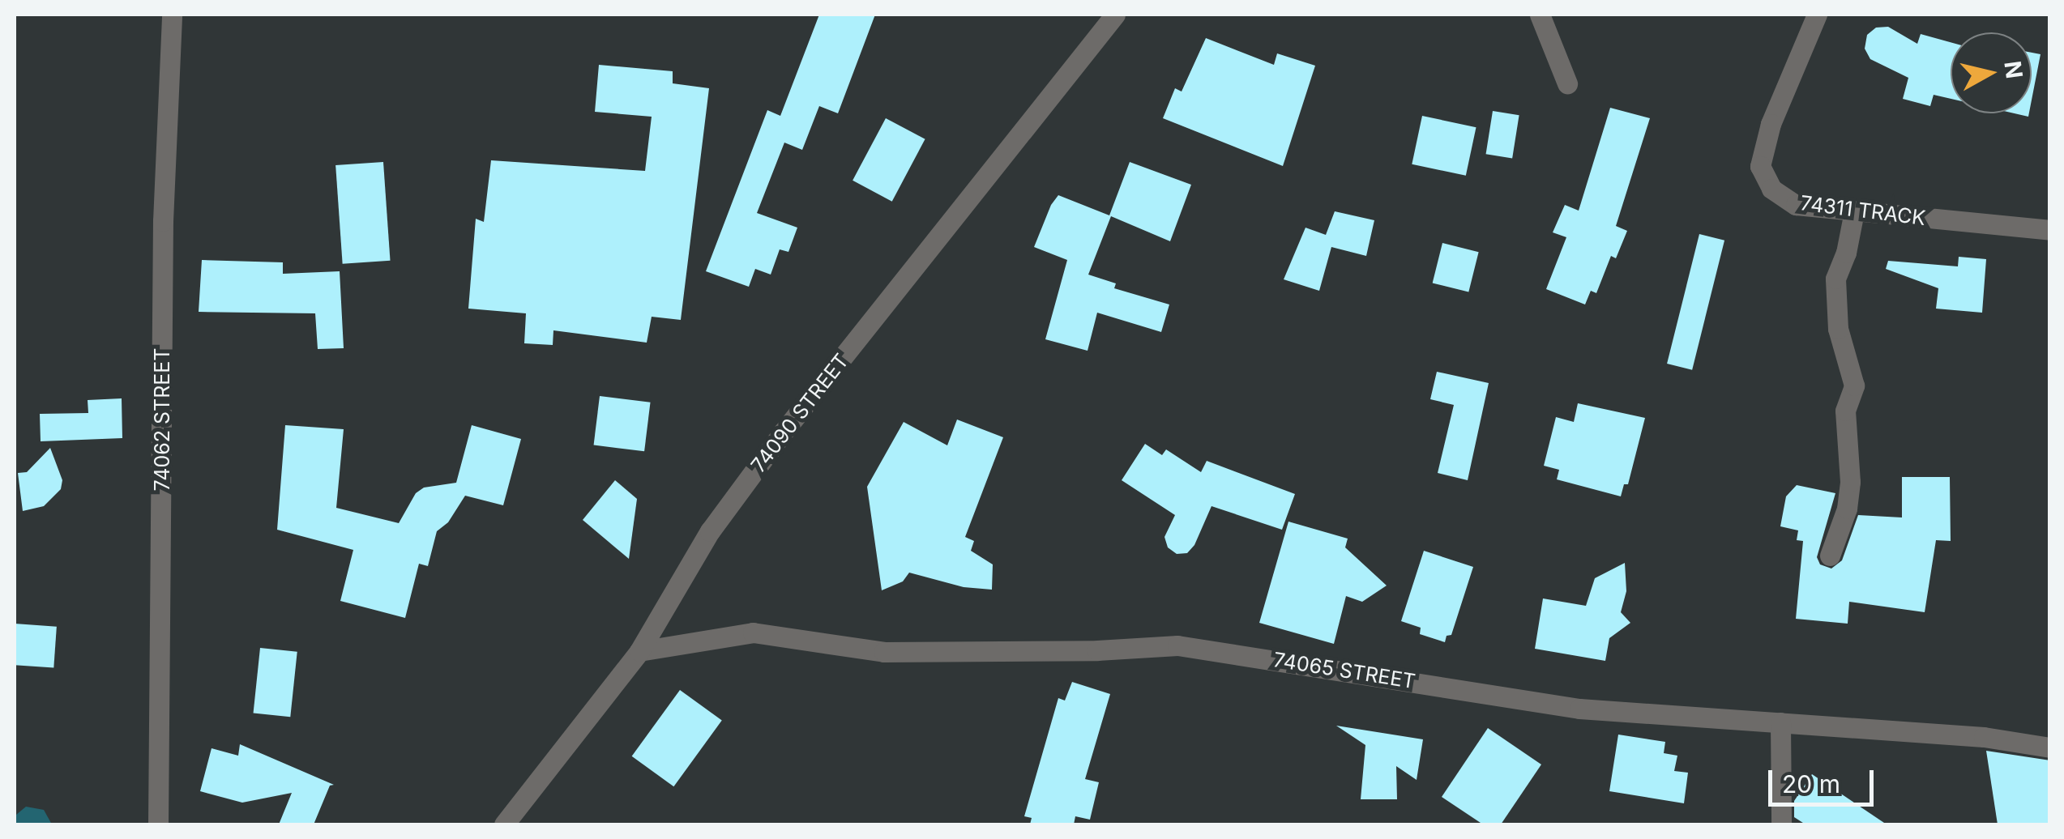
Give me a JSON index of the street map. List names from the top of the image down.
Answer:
{
  "streets": {
    "street": [
      "74311 TRACK",
      "74090 STREET",
      "74062 STREET",
      "74065 STREET"
    ]
  },
  "crossings": [
    ["74090 STREET", "74065 STREET"]
  ],
  "scale_bar": "20 m",
  "north": "right"
}
